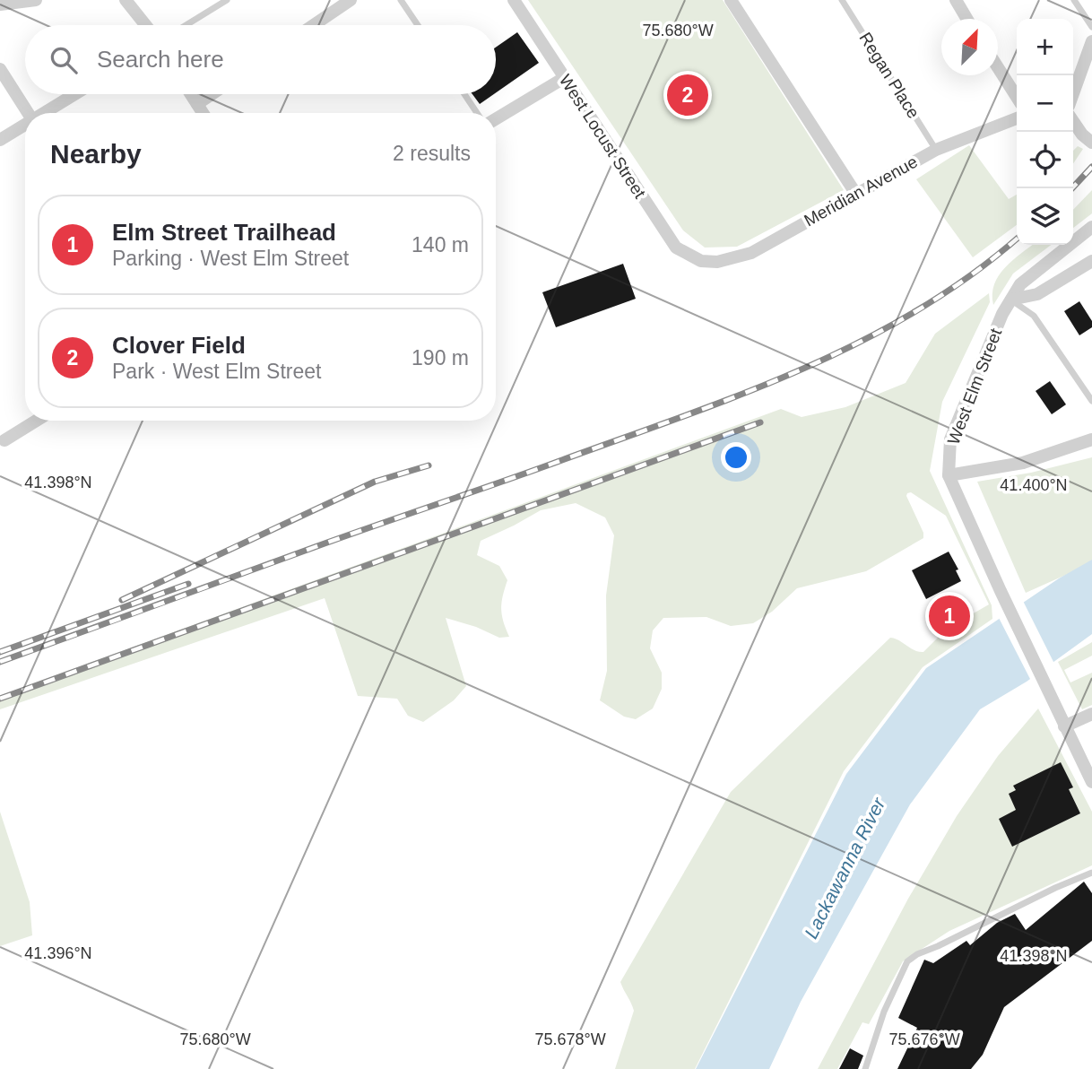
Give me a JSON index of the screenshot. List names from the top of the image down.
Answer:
{
  "streets": {
    "street": ["West Locust Street", "Meridian Avenue", "West Elm Street"],
    "lane": ["Regan Place"]
  },
  "crossings": [
    ["Regan Place", "Meridian Avenue"],
    ["West Locust Street", "Meridian Avenue"]
  ],
  "water": ["Lackawanna River"],
  "north": "top right",
  "page": {
    "map_buttons": ["+", "−"],
    "search": "Search here",
    "pins": ["2", "1"],
    "heading": ["Nearby", "2 results"],
    "list": [
      {
        "mark": "1",
        "name": "Elm Street Trailhead",
        "note": "Parking · West Elm Street",
        "value": "140 m"
      },
      {
        "mark": "2",
        "name": "Clover Field",
        "note": "Park · West Elm Street",
        "value": "190 m"
      }
    ]
  },
  "coordinates": [
    "75.680°W",
    "41.398°N",
    "41.400°N",
    "41.396°N",
    "75.678°W",
    "75.676°W"
  ]
}
